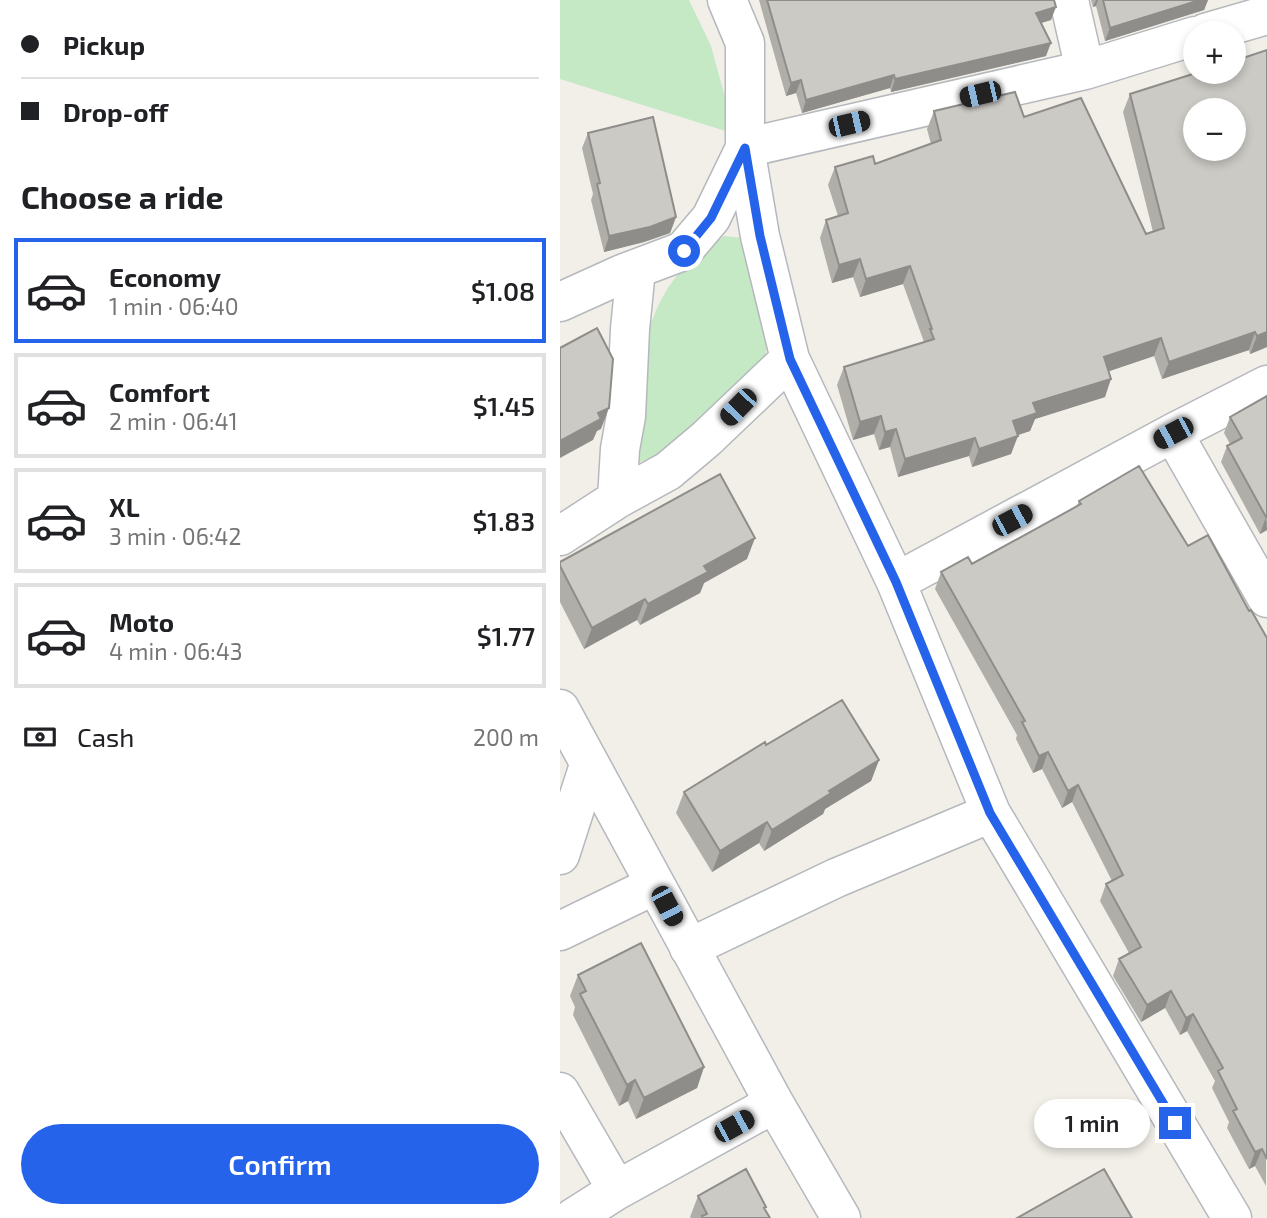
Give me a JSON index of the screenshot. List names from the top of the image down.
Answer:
{
  "page": {
    "banner": ["Pickup", "Drop-off"],
    "map_buttons": ["+", "−"],
    "heading": "Choose a ride",
    "list": [
      {
        "name": "Economy",
        "note": "1 min · 06:40",
        "value": "$1.08"
      },
      {
        "name": "Comfort",
        "note": "2 min · 06:41",
        "value": "$1.45"
      },
      {
        "name": "XL",
        "note": "3 min · 06:42",
        "value": "$1.83"
      },
      {
        "name": "Moto",
        "note": "4 min · 06:43",
        "value": "$1.77"
      }
    ],
    "pay": ["Cash", "200 m"],
    "bubble": "1 min",
    "buttons": "Confirm"
  }
}
